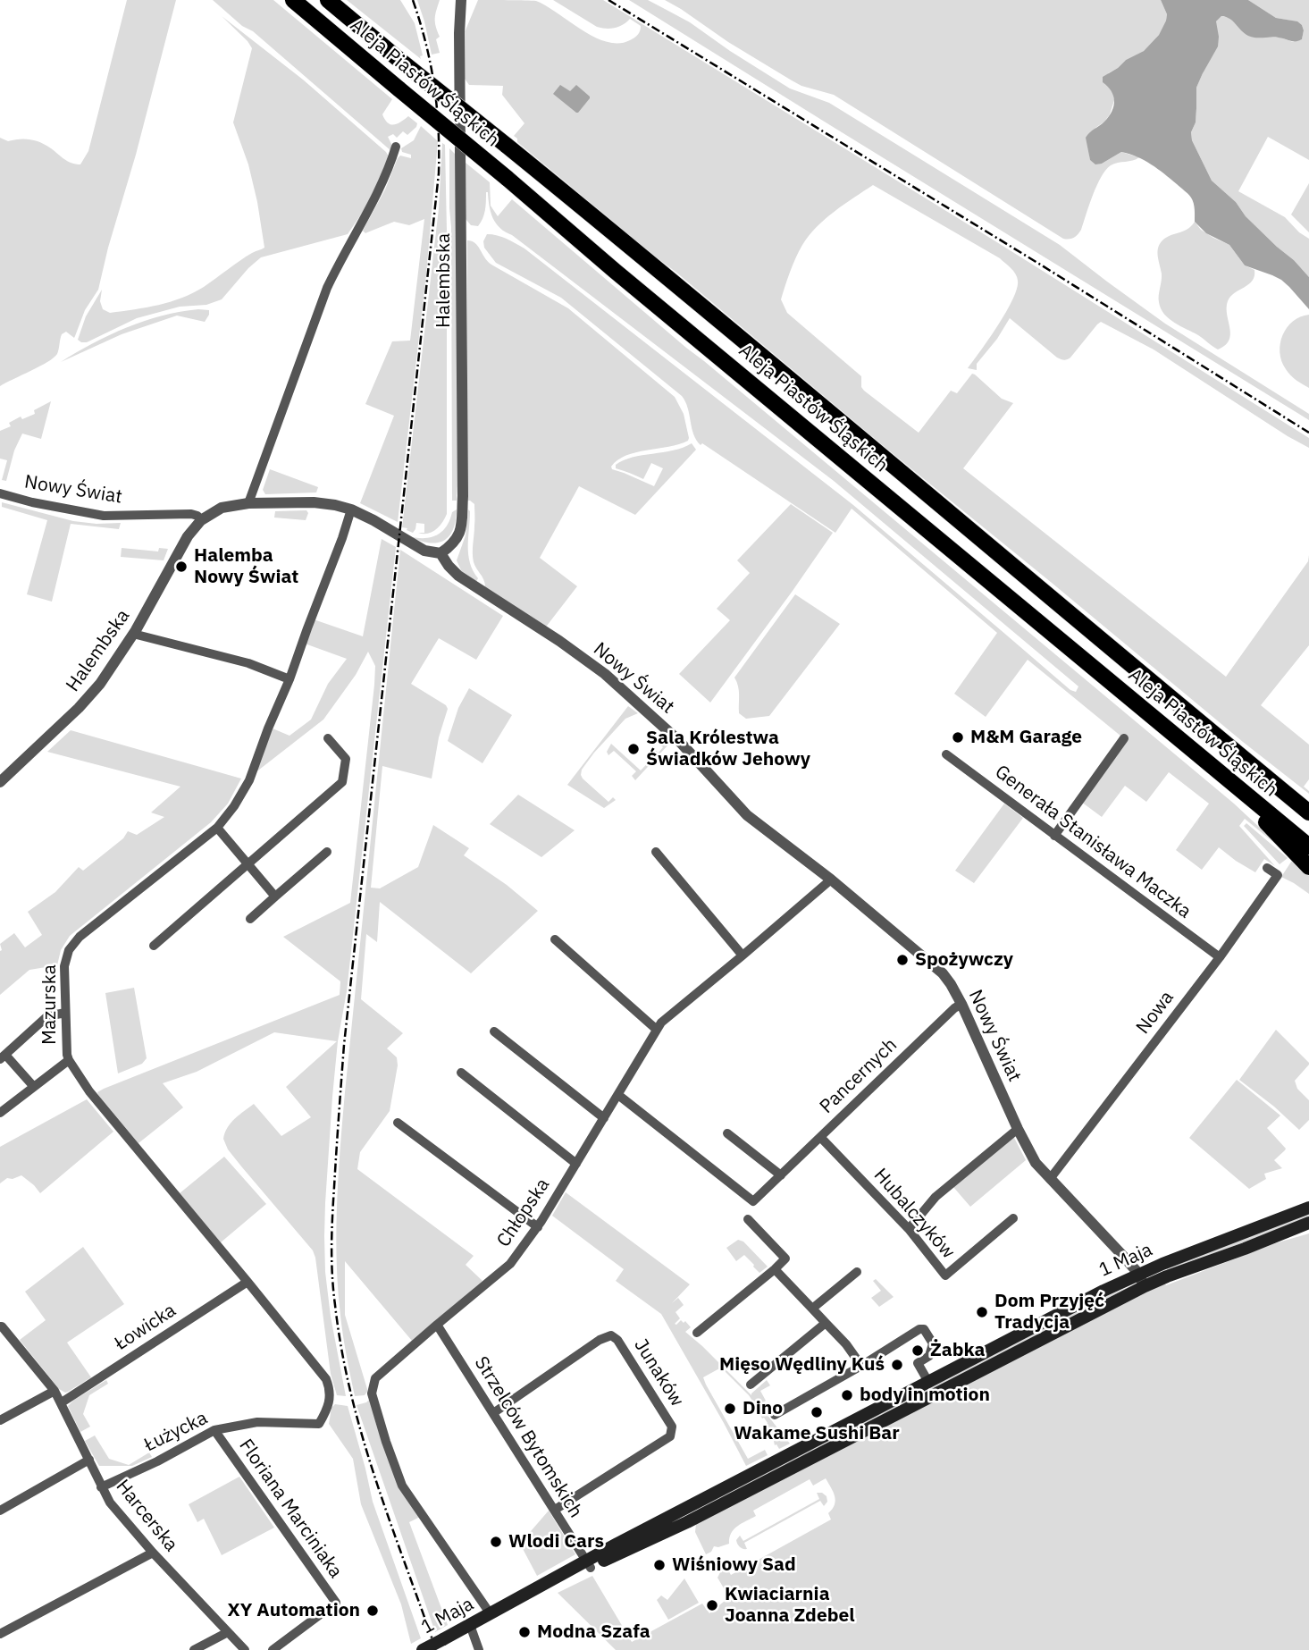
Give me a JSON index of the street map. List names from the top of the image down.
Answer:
{
  "streets": {
    "highway": ["Aleja Piastów Śląskich"],
    "main road": ["1 Maja"],
    "street": [
      "Halembska",
      "Nowy Świat",
      "Generała Stanisława Maczka",
      "Mazurska",
      "Nowa",
      "Pancernych",
      "Chłopska",
      "Hubalczyków",
      "Łowicka",
      "Junaków",
      "Łużycka",
      "Strzelców Bytomskich",
      "Floriana Marciniaka",
      "Harcerska"
    ]
  },
  "crossings": [
    ["Halembska", "Nowy Świat"],
    ["Nowy Świat", "Nowa"],
    ["Nowy Świat", "Pancernych"],
    ["Nowy Świat", "Chłopska"],
    ["Nowy Świat", "1 Maja"],
    ["Generała Stanisława Maczka", "Nowa"],
    ["Mazurska", "Łowicka"],
    ["Mazurska", "Łużycka"],
    ["Pancernych", "Chłopska"],
    ["Pancernych", "Hubalczyków"],
    ["Chłopska", "1 Maja"],
    ["Chłopska", "Strzelców Bytomskich"],
    ["1 Maja", "Strzelców Bytomskich"],
    ["Łowicka", "Harcerska"],
    ["Junaków", "Strzelców Bytomskich"],
    ["Łużycka", "Floriana Marciniaka"],
    ["Łużycka", "Harcerska"]
  ],
  "places": [
    "Halemba Nowy Świat",
    "M&M Garage",
    "Sala Królestwa Świadków Jehowy",
    "Spożywczy",
    "Dom Przyjęć Tradycja",
    "Żabka",
    "Mięso Wędliny Kuś",
    "body in motion",
    "Dino",
    "Wakame Sushi Bar",
    "Wlodi Cars",
    "Wiśniowy Sad",
    "Kwiaciarnia Joanna Zdebel",
    "XY Automation",
    "Modna Szafa"
  ]
}
